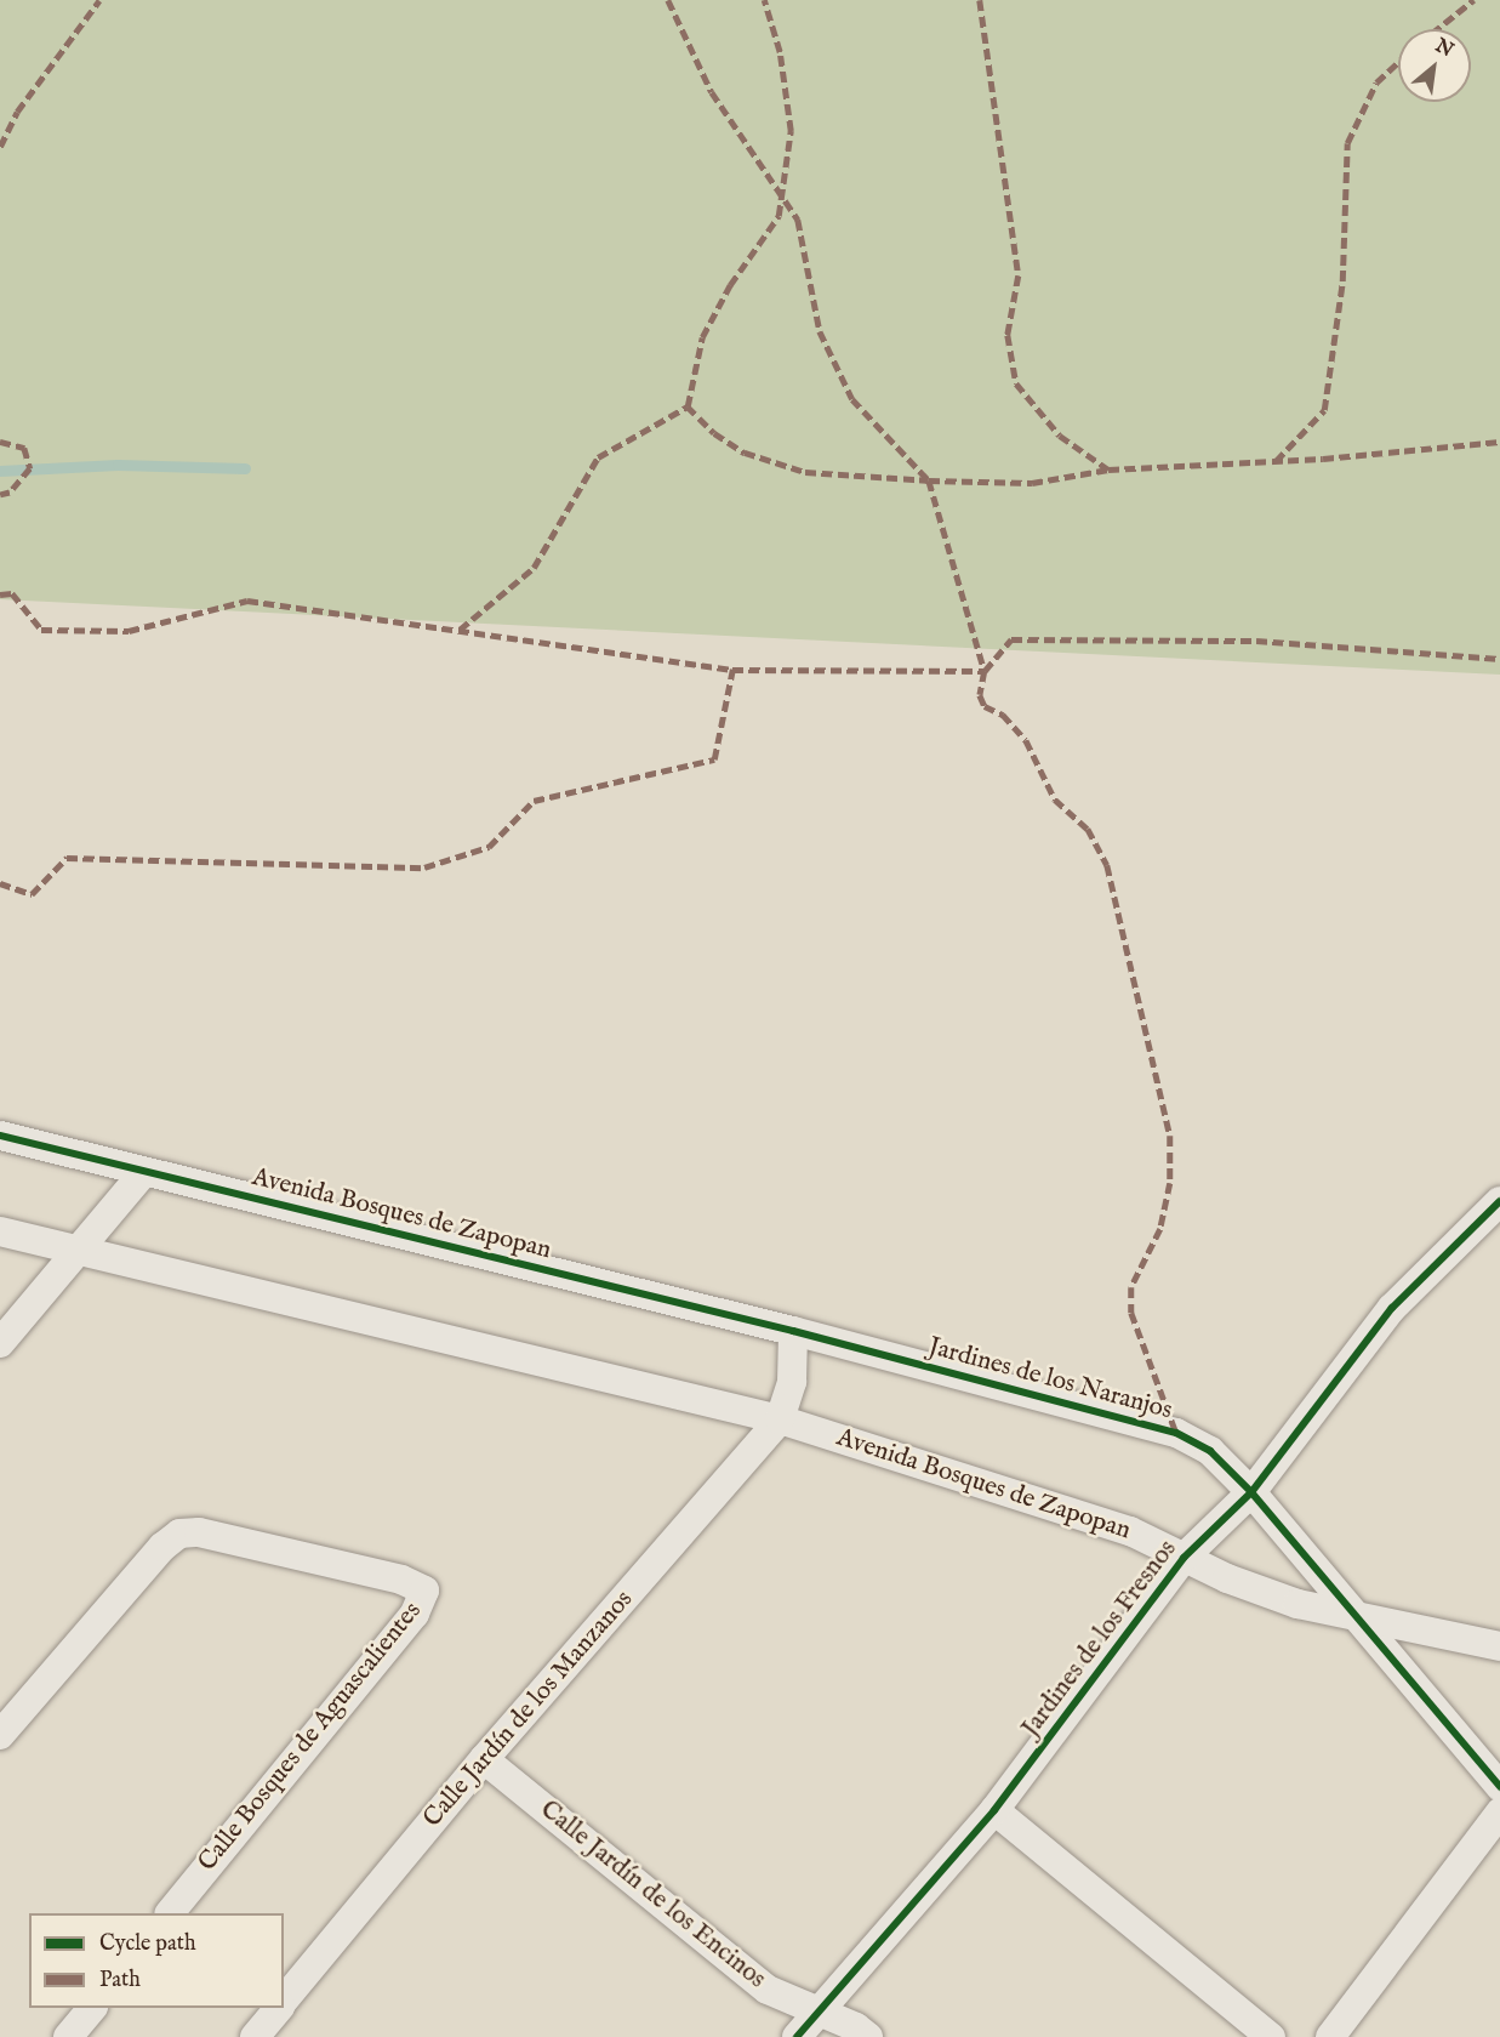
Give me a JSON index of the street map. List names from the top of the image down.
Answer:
{
  "streets": {
    "street": [
      "Avenida Bosques de Zapopan",
      "Jardines de los Naranjos",
      "Jardines de los Fresnos",
      "Calle Jardín de los Manzanos",
      "Calle Bosques de Aguascalientes",
      "Calle Jardín de los Encinos"
    ]
  },
  "crossings": [
    ["Avenida Bosques de Zapopan", "Jardines de los Naranjos"],
    ["Avenida Bosques de Zapopan", "Jardines de los Fresnos"],
    ["Avenida Bosques de Zapopan", "Calle Jardín de los Manzanos"],
    ["Jardines de los Naranjos", "Jardines de los Fresnos"],
    ["Jardines de los Fresnos", "Calle Jardín de los Encinos"],
    ["Calle Jardín de los Manzanos", "Calle Jardín de los Encinos"]
  ],
  "legend": ["Cycle path", "Path"],
  "north": "top right"
}
